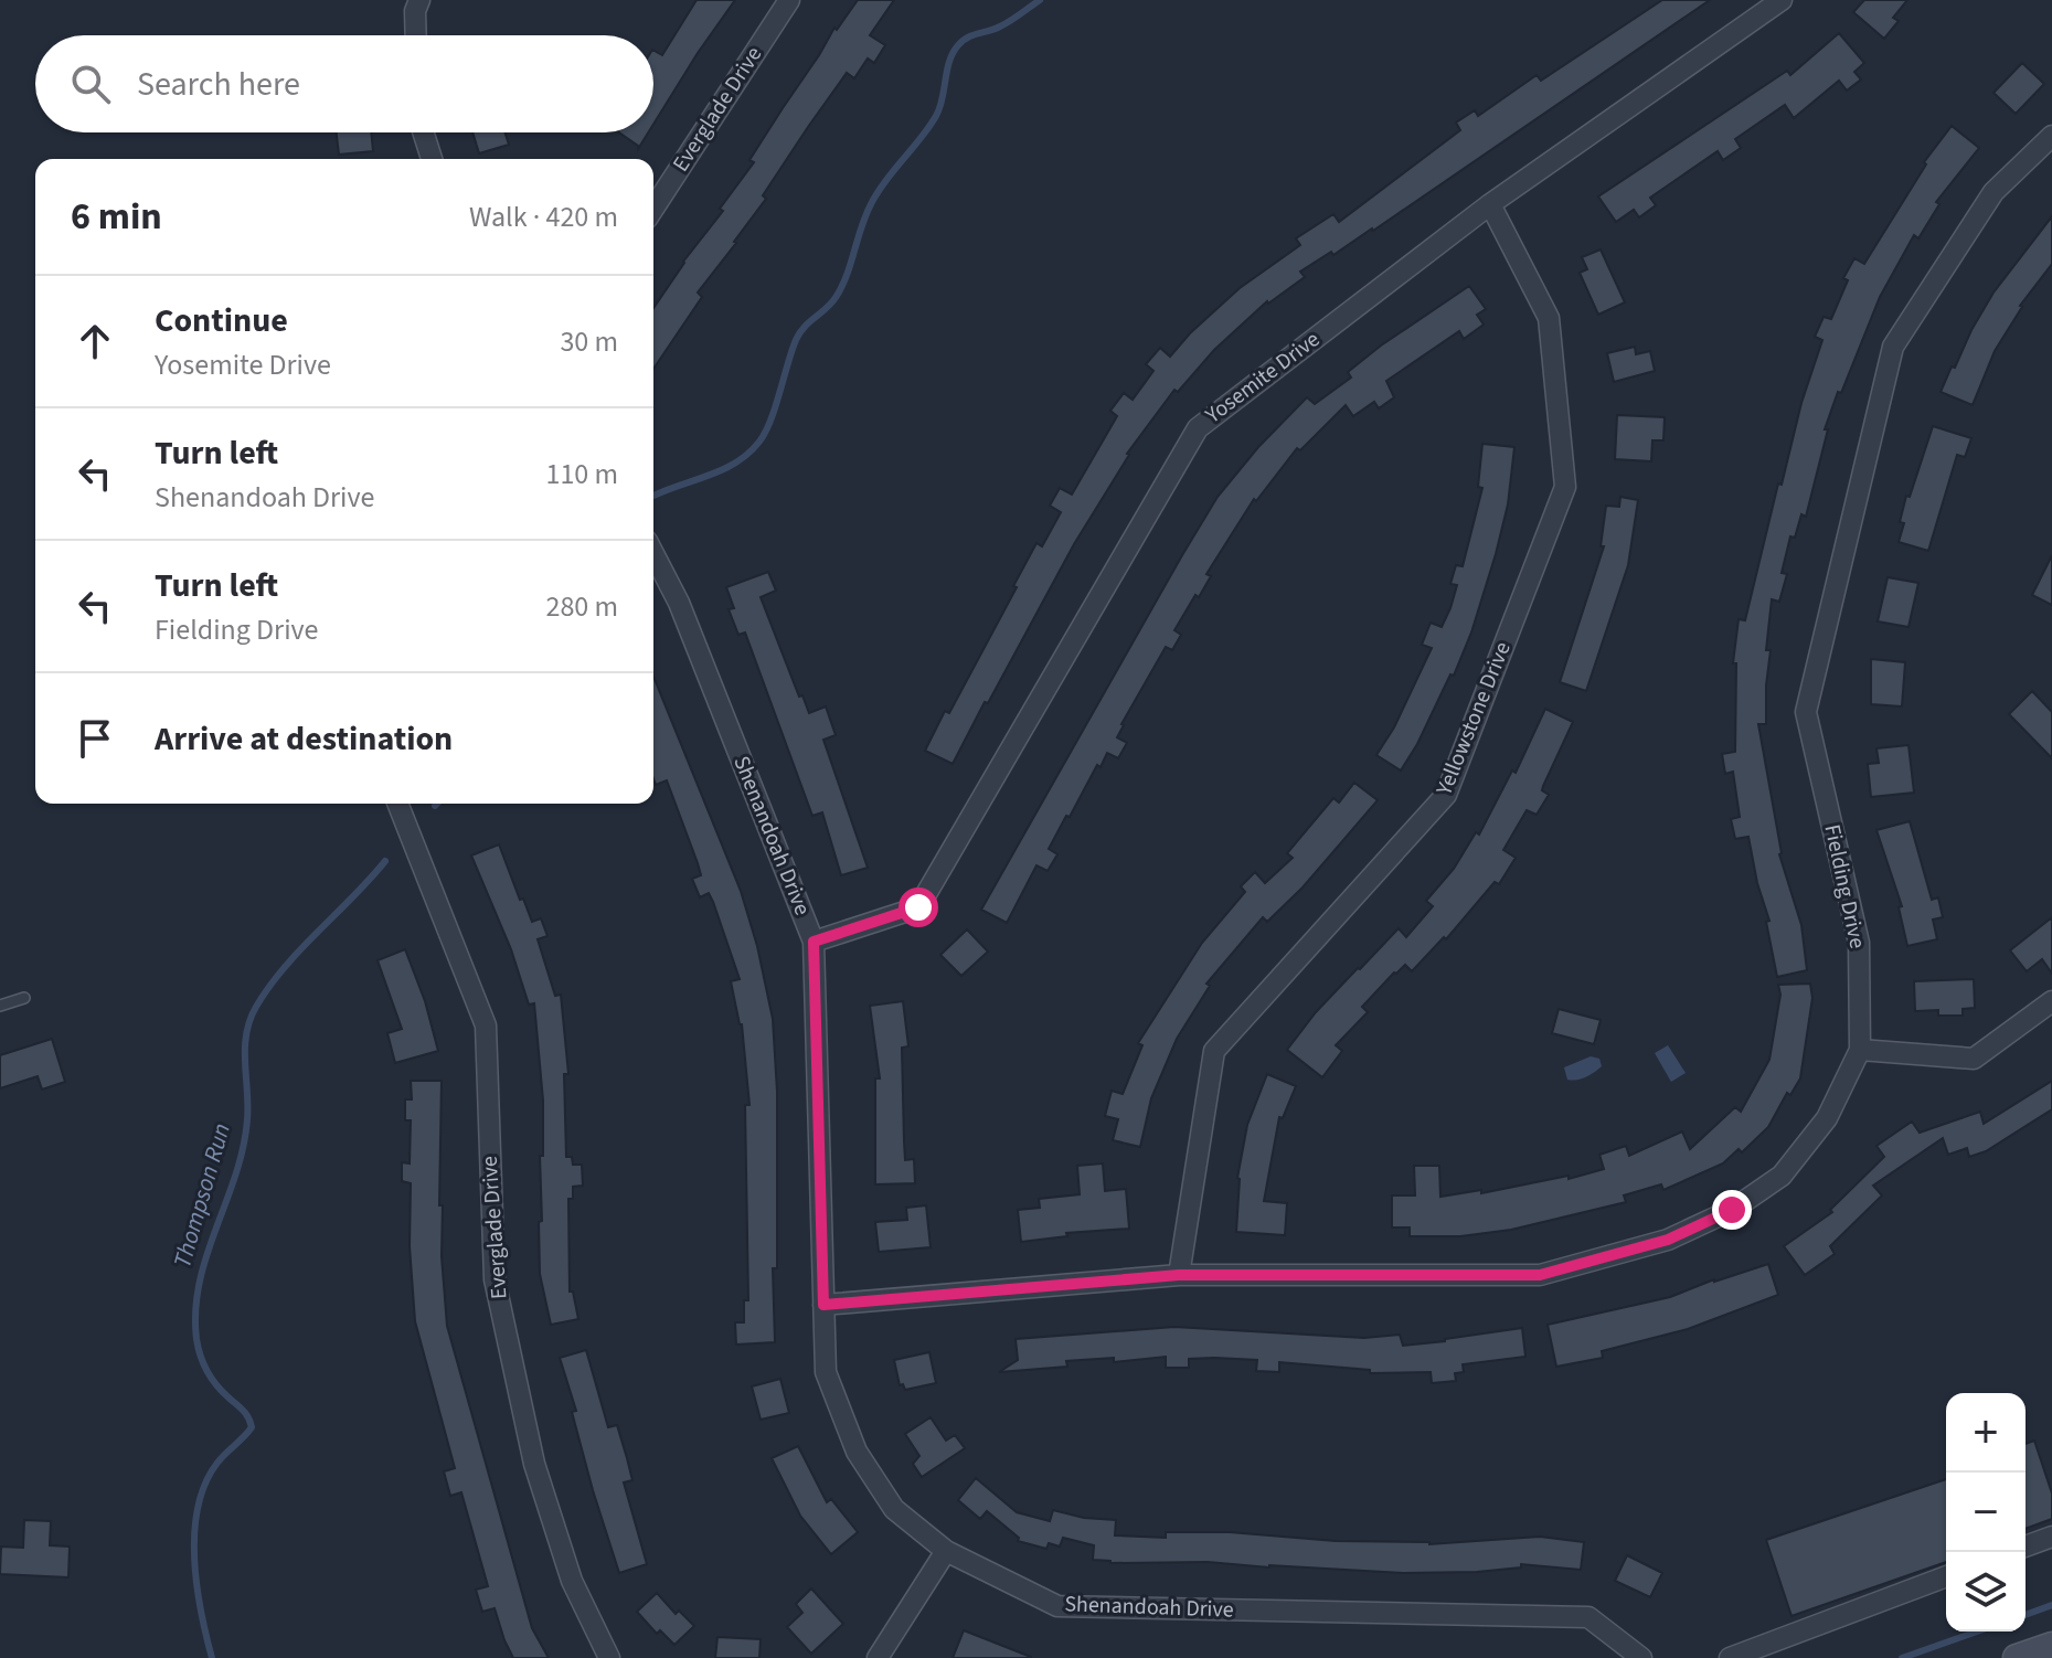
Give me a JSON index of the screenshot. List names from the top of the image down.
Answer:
{
  "streets": {
    "street": [
      "Everglade Drive",
      "Yosemite Drive",
      "Yellowstone Drive",
      "Shenandoah Drive",
      "Fielding Drive"
    ]
  },
  "crossings": [
    ["Yosemite Drive", "Yellowstone Drive"],
    ["Yosemite Drive", "Shenandoah Drive"],
    ["Yellowstone Drive", "Fielding Drive"],
    ["Shenandoah Drive", "Fielding Drive"]
  ],
  "water": ["Thompson Run"],
  "page": {
    "search": "Search here",
    "heading": ["6 min", "Walk · 420 m"],
    "list": [
      ["Continue", "Yosemite Drive", "30 m"],
      ["Turn left", "Shenandoah Drive", "110 m"],
      ["Turn left", "Fielding Drive", "280 m"],
      "Arrive at destination"
    ],
    "map_buttons": ["+", "−"]
  }
}
